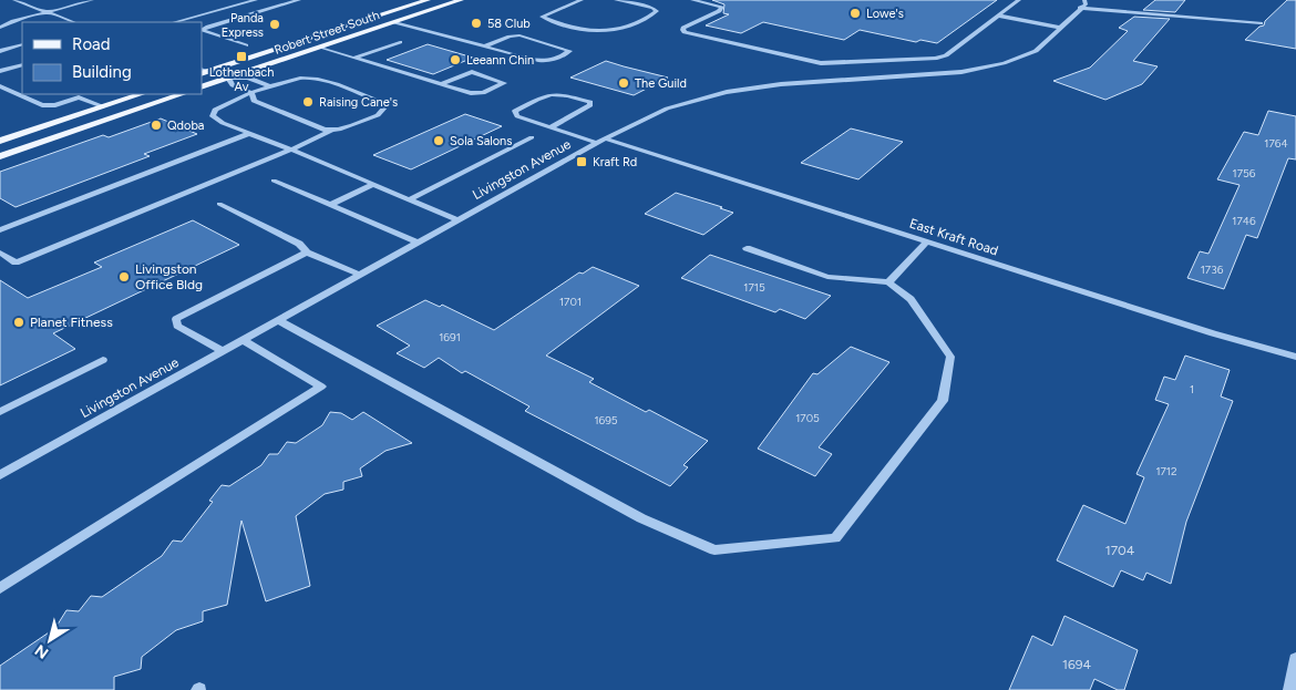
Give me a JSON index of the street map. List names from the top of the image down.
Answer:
{
  "streets": {
    "main road": ["Robert Street South"],
    "street": ["Livingston Avenue", "East Kraft Road"]
  },
  "crossings": [
    ["Livingston Avenue", "East Kraft Road"]
  ],
  "places": {
    "other": [
      "Lowe's",
      "58 Club",
      "Panda Express",
      "Leeann Chin",
      "The Guild",
      "Raising Cane's",
      "Qdoba",
      "Sola Salons",
      "Livingston Office Bldg",
      "Planet Fitness"
    ],
    "transit": ["Lothenbach Av", "Kraft Rd"]
  },
  "house_numbers": [
    "1764",
    "1756",
    "1746",
    "1736",
    "1715",
    "1701",
    "1691",
    "1",
    "1705",
    "1695",
    "1712",
    "1704",
    "1694"
  ],
  "legend": ["Road", "Building"],
  "north": "bottom left"
}
